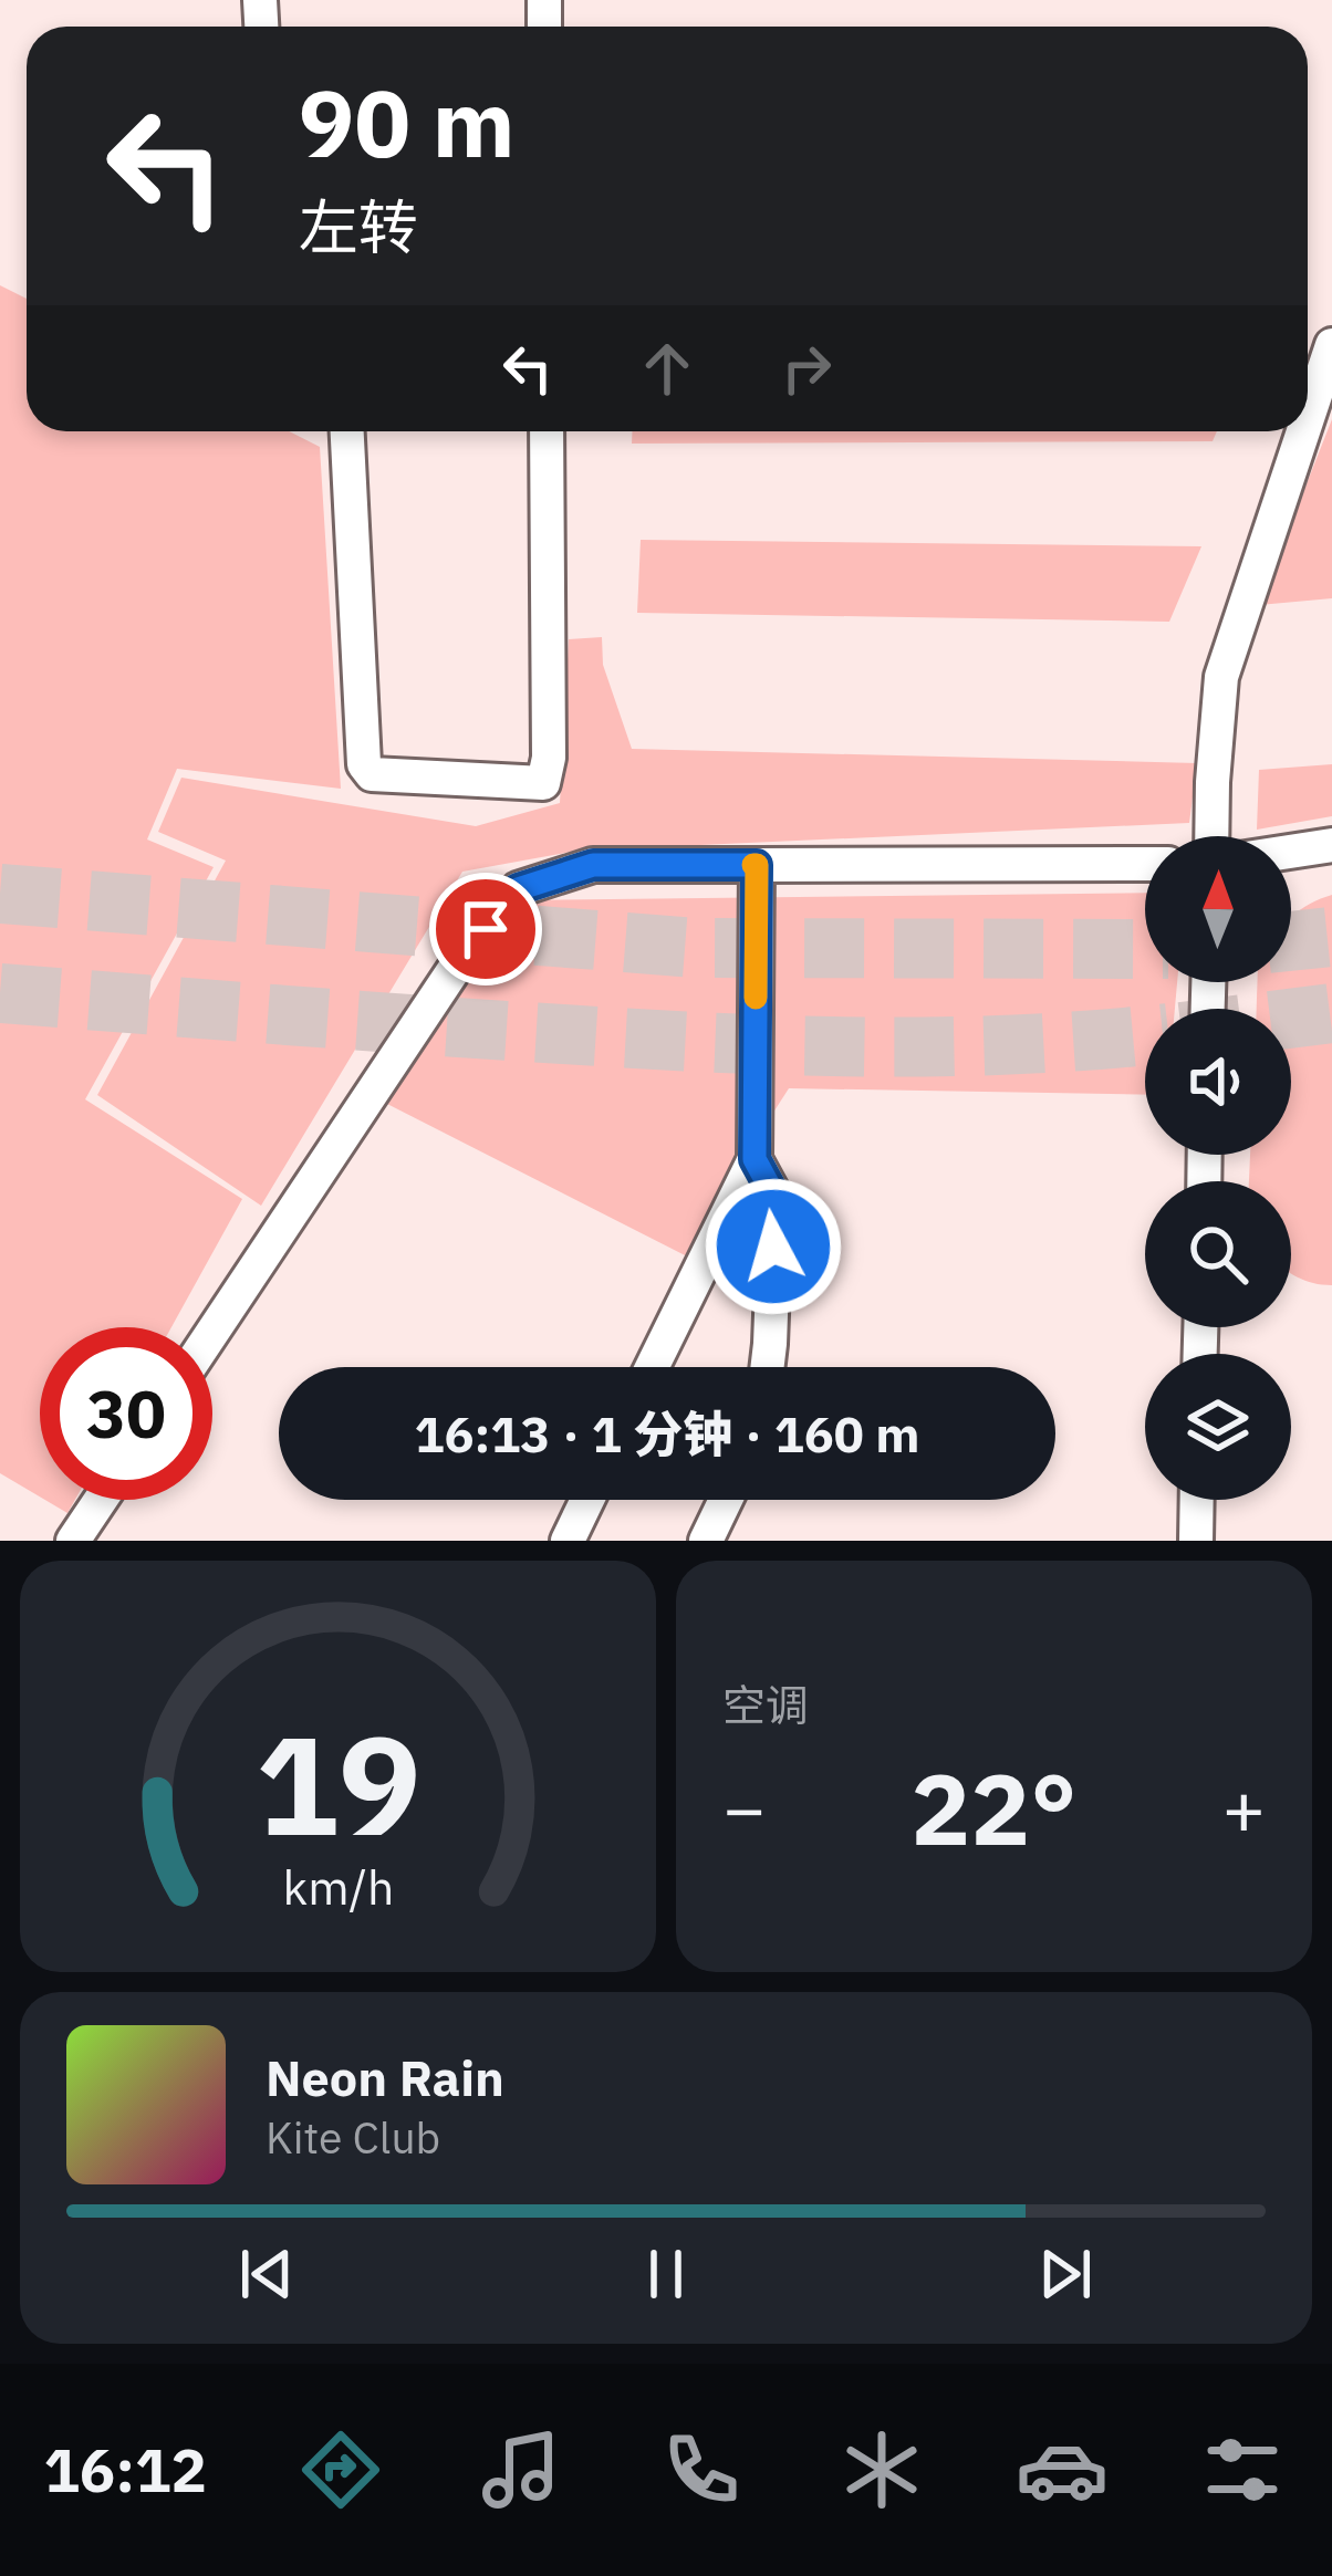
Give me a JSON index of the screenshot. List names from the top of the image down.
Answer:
{
  "north": "top",
  "page": {
    "turn": ["90 m", "左转"],
    "limit": "30",
    "trip": "16:13 · 1 分钟 · 160 m",
    "tile": "空调",
    "heat": ["−", "22°", "+"],
    "song": ["Neon Rain", "Kite Club"],
    "tabs": "16:12",
    "gauge": ["19", "km/h"]
  }
}
